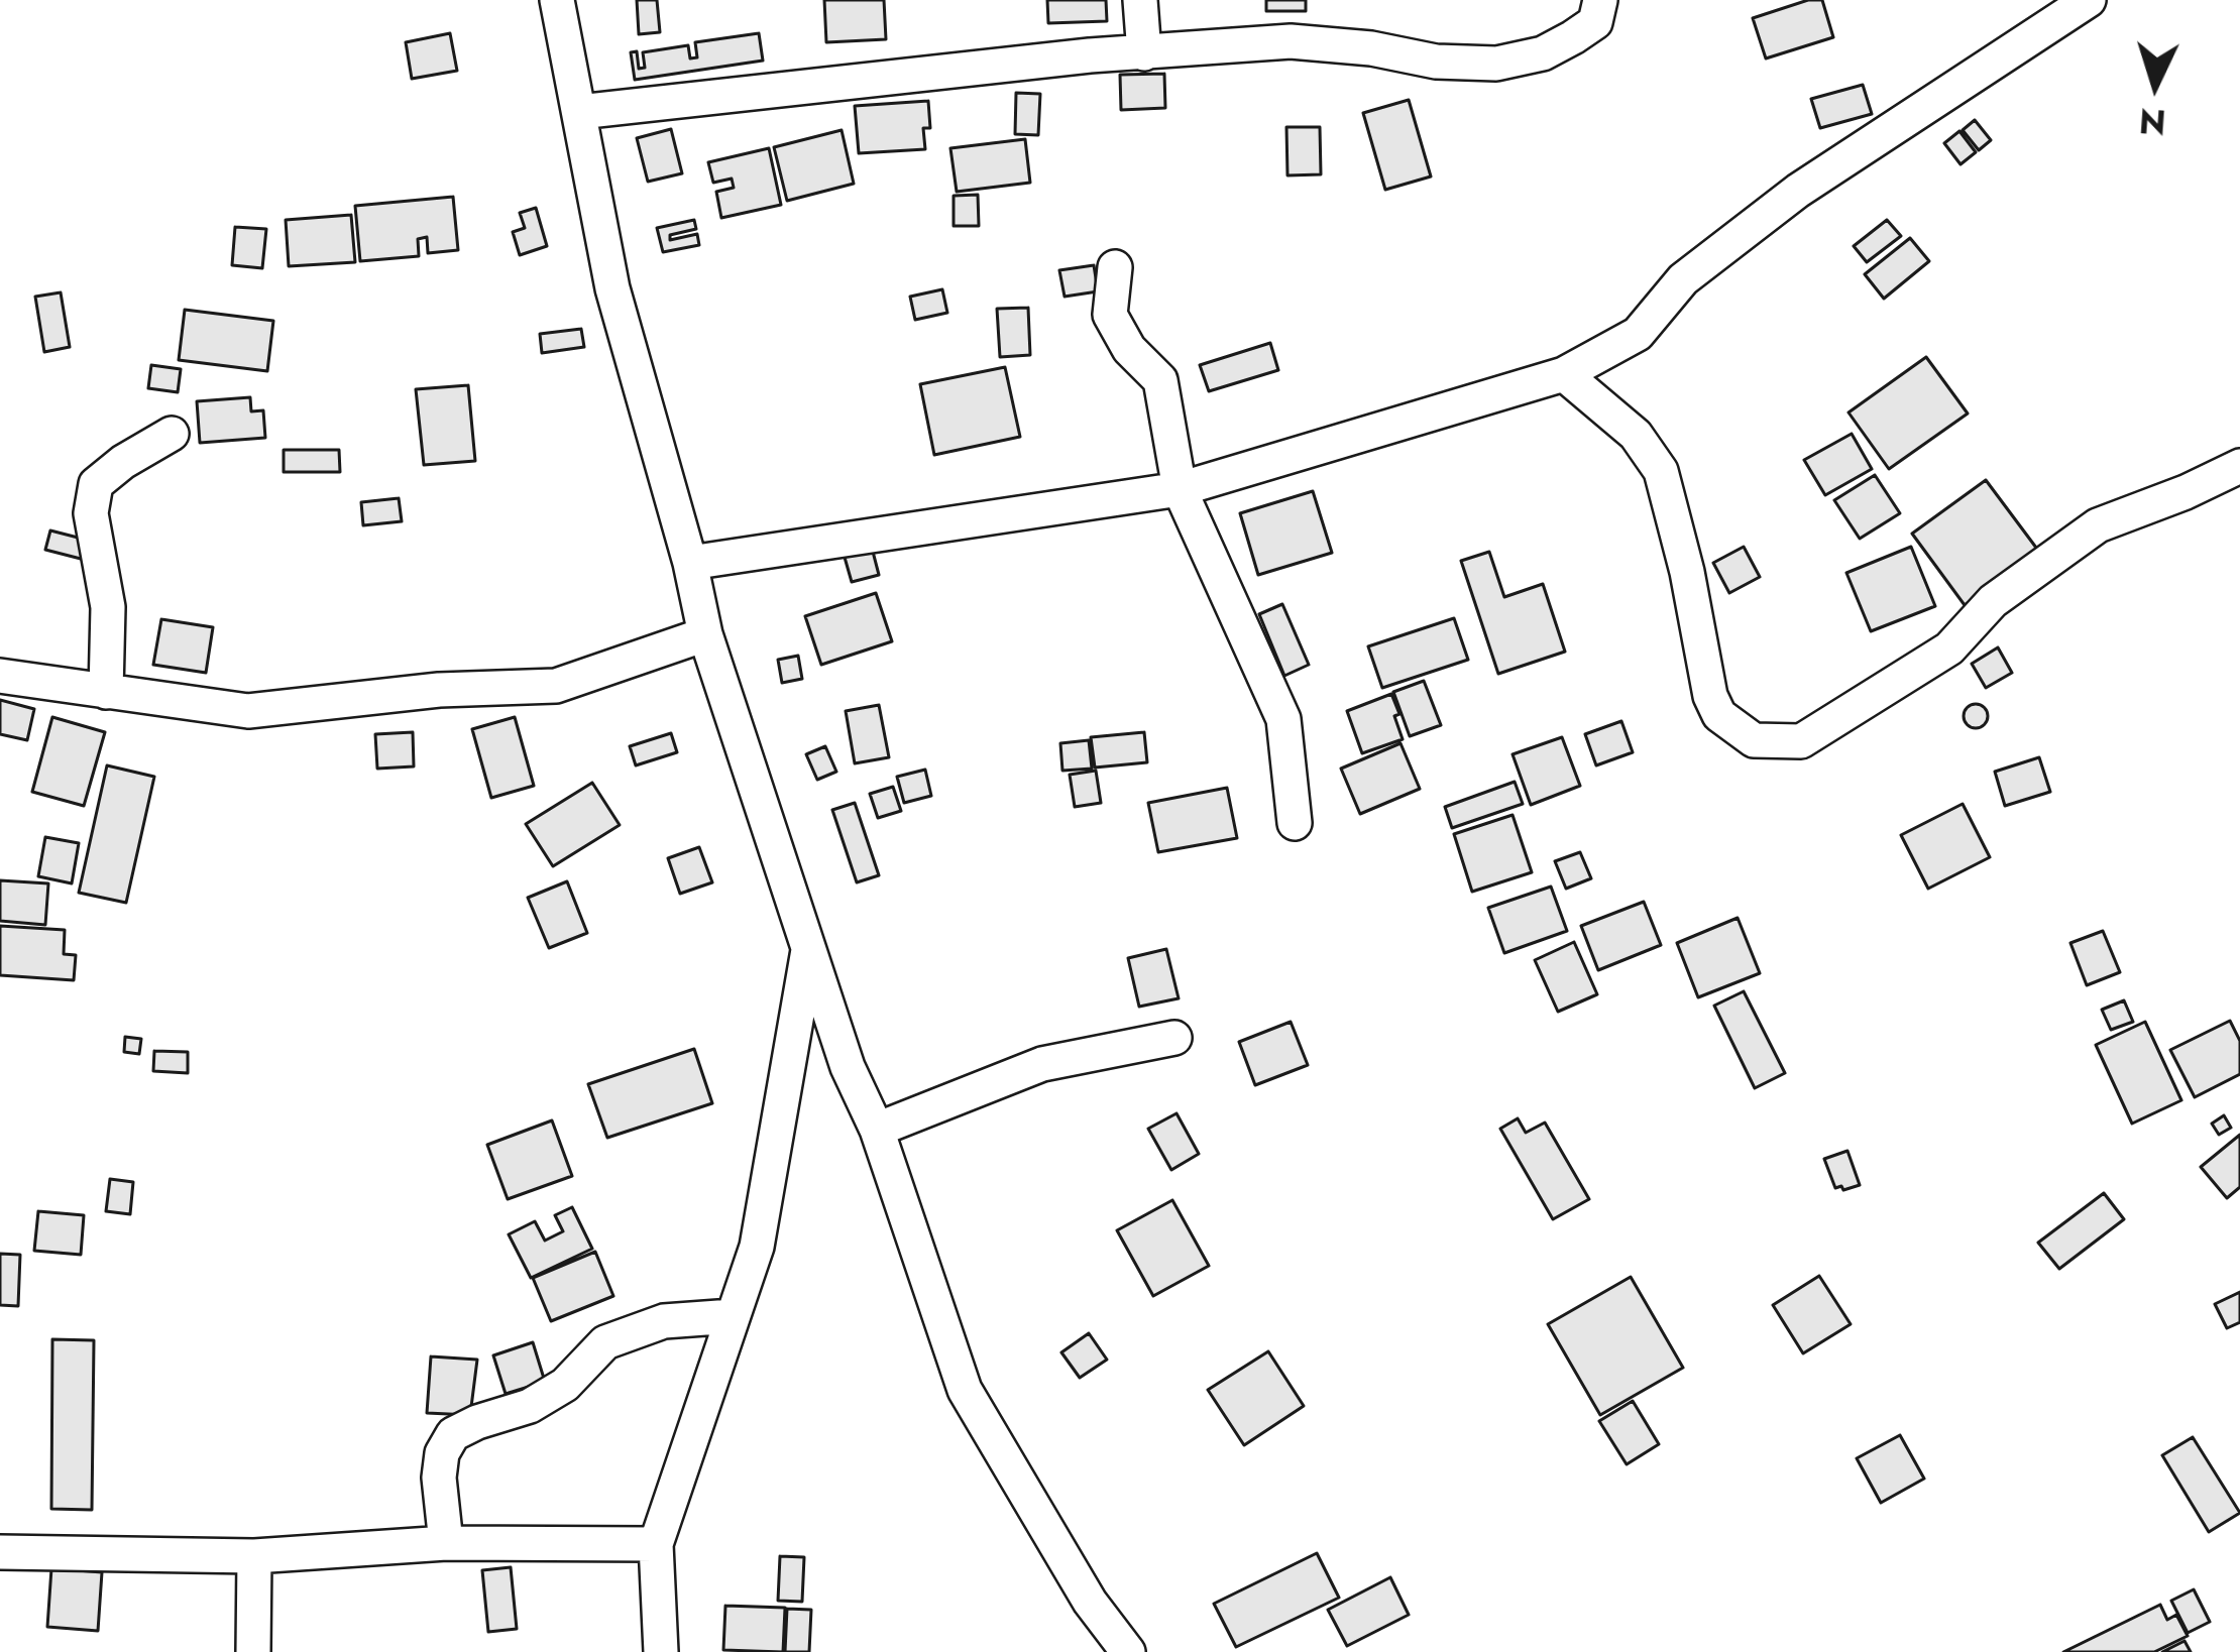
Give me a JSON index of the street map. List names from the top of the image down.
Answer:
{
  "north": "bottom"
}
